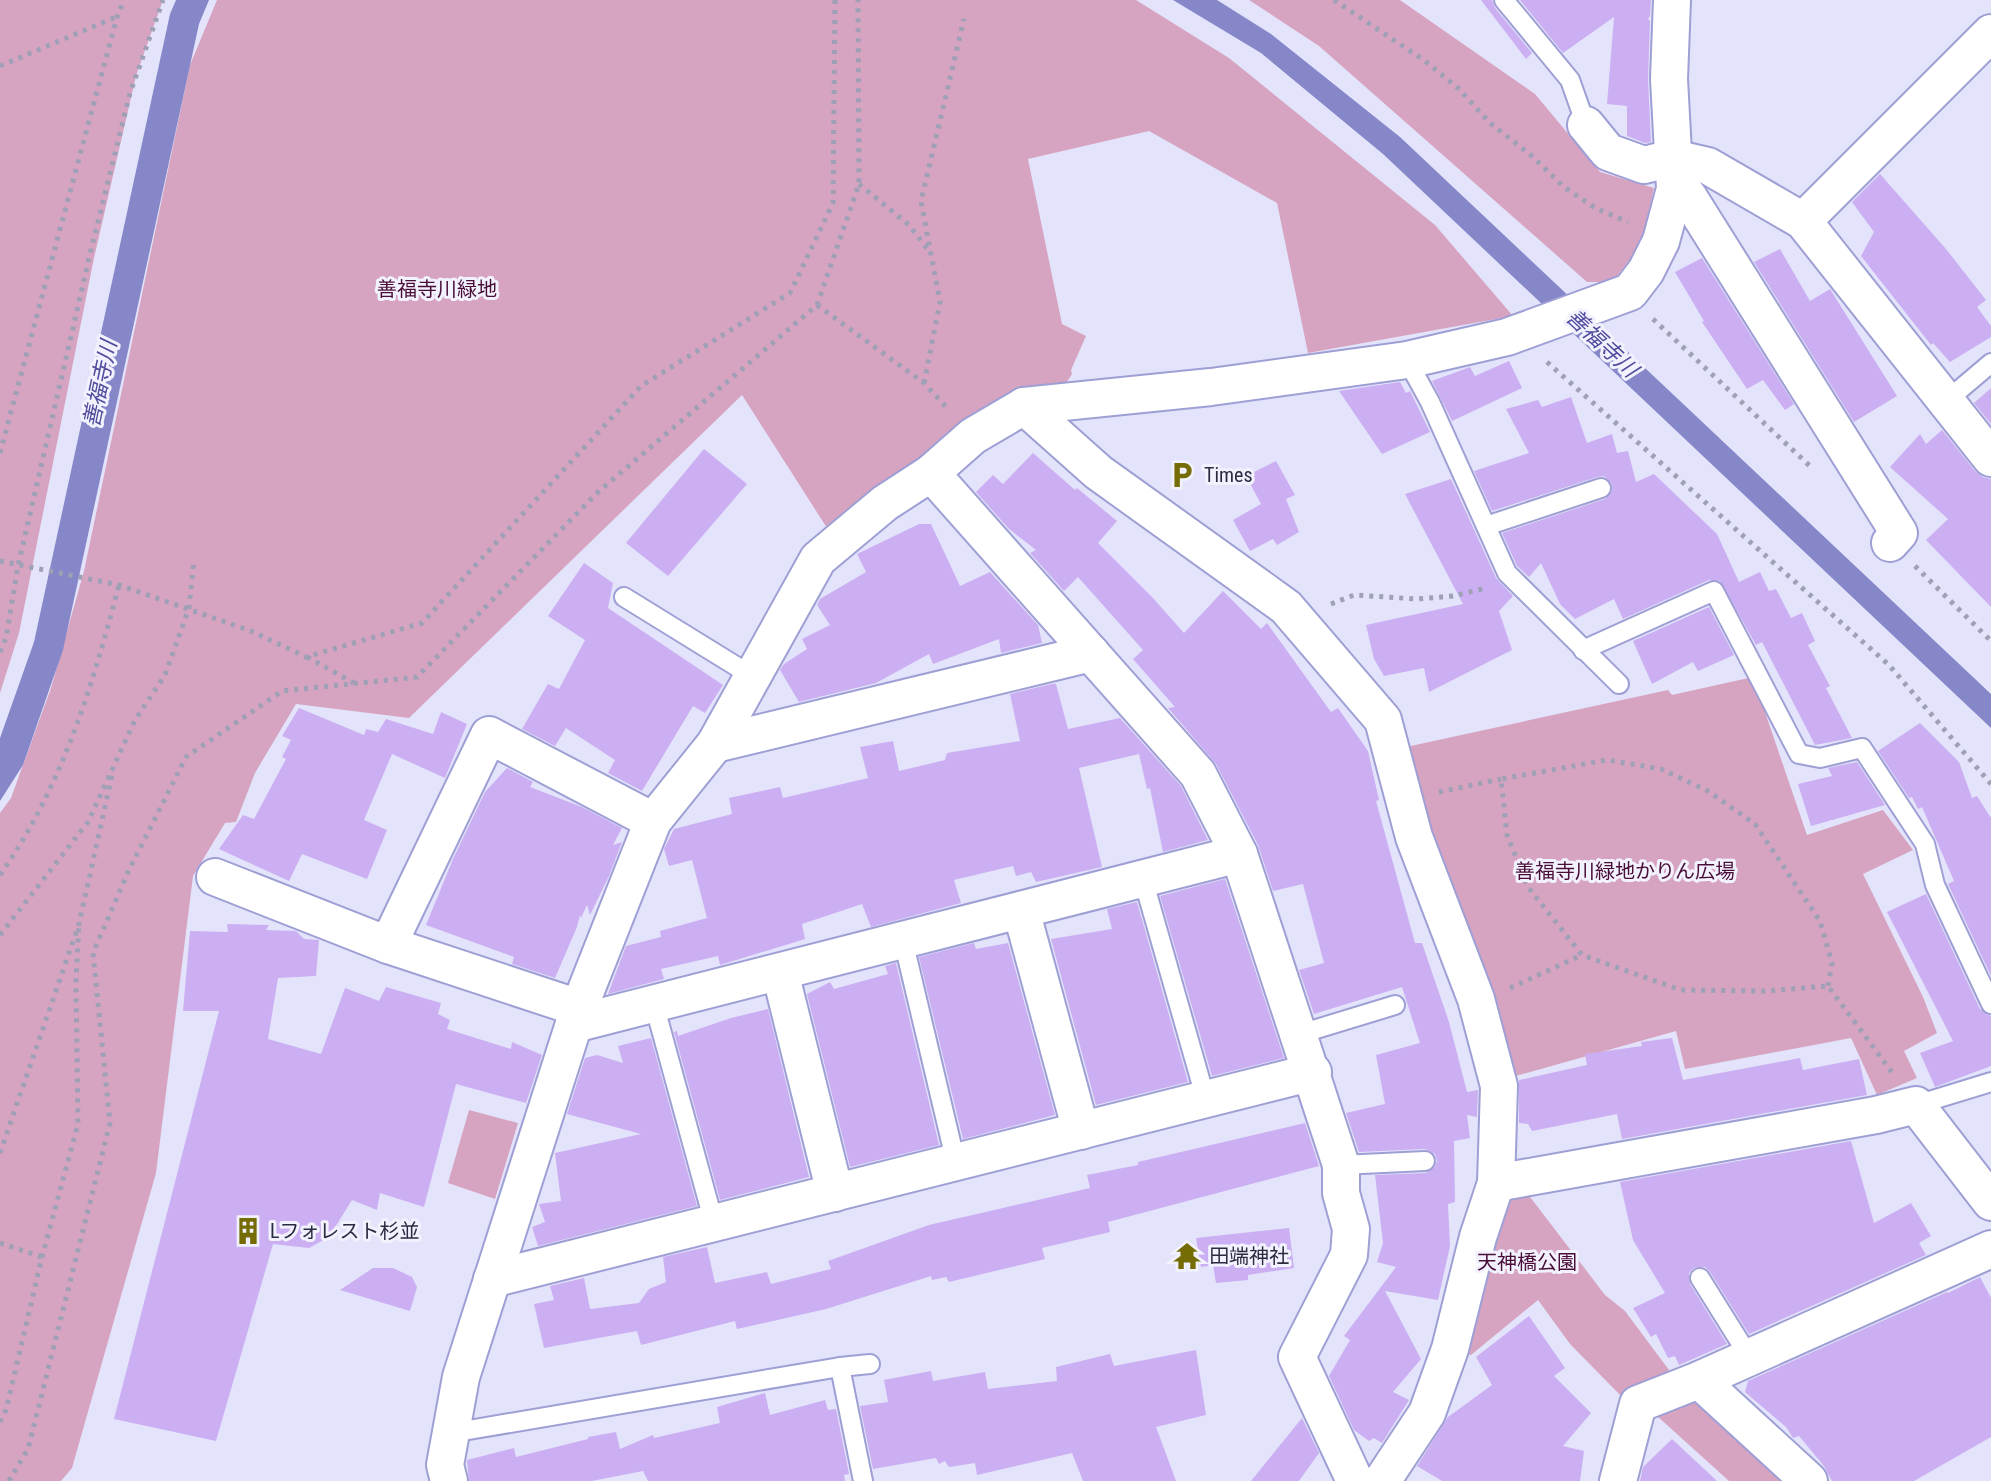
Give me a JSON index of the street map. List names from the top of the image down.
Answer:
{
  "water": ["善福寺川"],
  "parks": ["善福寺川緑地", "善福寺川緑地かりん広場", "天神橋公園"],
  "places": {
    "parking": ["Times"],
    "building": ["Lフォレスト杉並"],
    "temple": ["田端神社"]
  }
}
